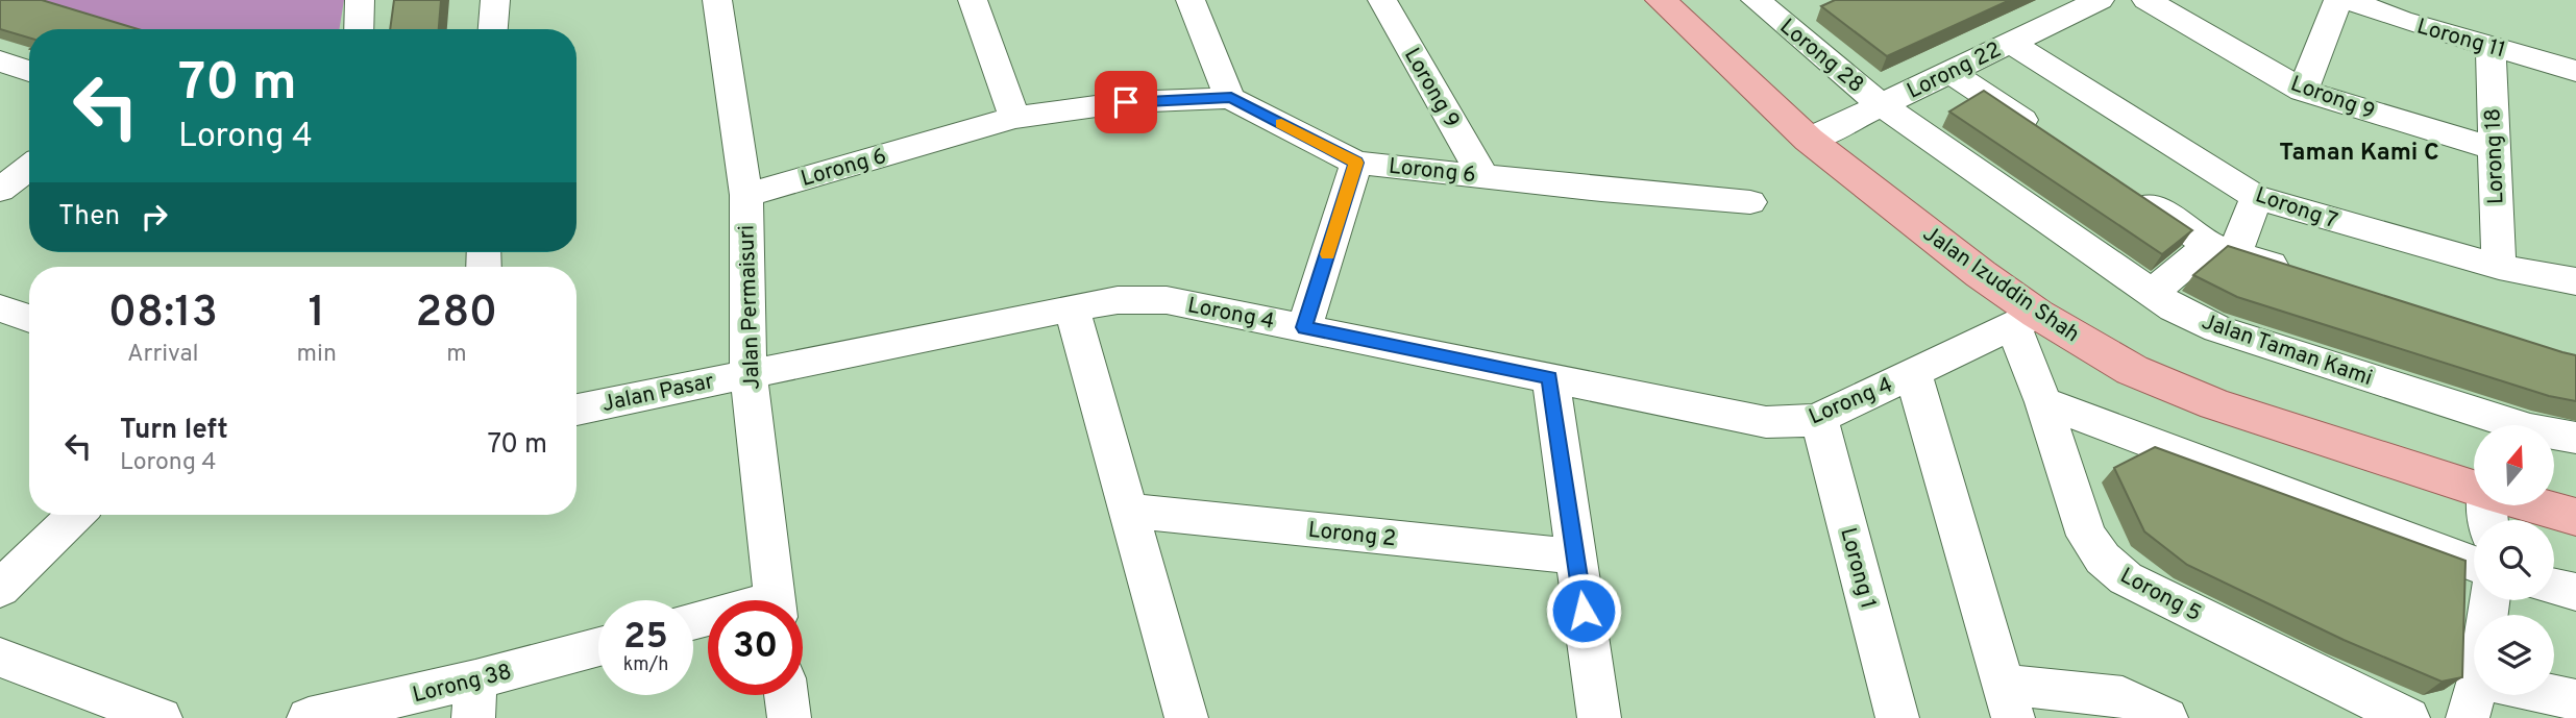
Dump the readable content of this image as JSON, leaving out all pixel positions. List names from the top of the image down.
{
  "streets": {
    "main road": ["Jalan Izuddin Shah"],
    "street": [
      "Lorong 11",
      "Lorong 28",
      "Lorong 22",
      "Lorong 9",
      "Lorong 18",
      "Lorong 6",
      "Lorong 7",
      "Jalan Permaisuri",
      "Lorong 4",
      "Jalan Taman Kami",
      "Jalan Pasar",
      "Lorong 2",
      "Lorong 1",
      "Lorong 5",
      "Lorong 38"
    ]
  },
  "crossings": [
    ["Lorong 11", "Lorong 18"],
    ["Lorong 28", "Lorong 22"],
    ["Lorong 28", "Jalan Izuddin Shah"],
    ["Lorong 28", "Jalan Taman Kami"],
    ["Lorong 22", "Lorong 7"],
    ["Lorong 22", "Jalan Izuddin Shah"],
    ["Lorong 22", "Jalan Taman Kami"],
    ["Lorong 9", "Lorong 18"],
    ["Lorong 9", "Lorong 6"],
    ["Lorong 18", "Lorong 7"],
    ["Lorong 6", "Jalan Permaisuri"],
    ["Jalan Izuddin Shah", "Lorong 4"],
    ["Jalan Izuddin Shah", "Jalan Taman Kami"],
    ["Jalan Izuddin Shah", "Lorong 5"],
    ["Jalan Permaisuri", "Lorong 4"],
    ["Jalan Permaisuri", "Jalan Pasar"],
    ["Lorong 4", "Jalan Pasar"],
    ["Lorong 4", "Lorong 1"],
    ["Lorong 4", "Lorong 5"]
  ],
  "districts": ["Taman Kami C"],
  "north": "top",
  "page": {
    "turn": ["70 m", "Lorong 4"],
    "then": "Then",
    "eta": [
      "08:13",
      "Arrival",
      "1",
      "min",
      "280",
      "m"
    ],
    "list": [
      {
        "name": "Turn left",
        "note": "Lorong 4",
        "value": "70 m"
      }
    ],
    "speed": "25 km/h",
    "limit": "30"
  }
}
